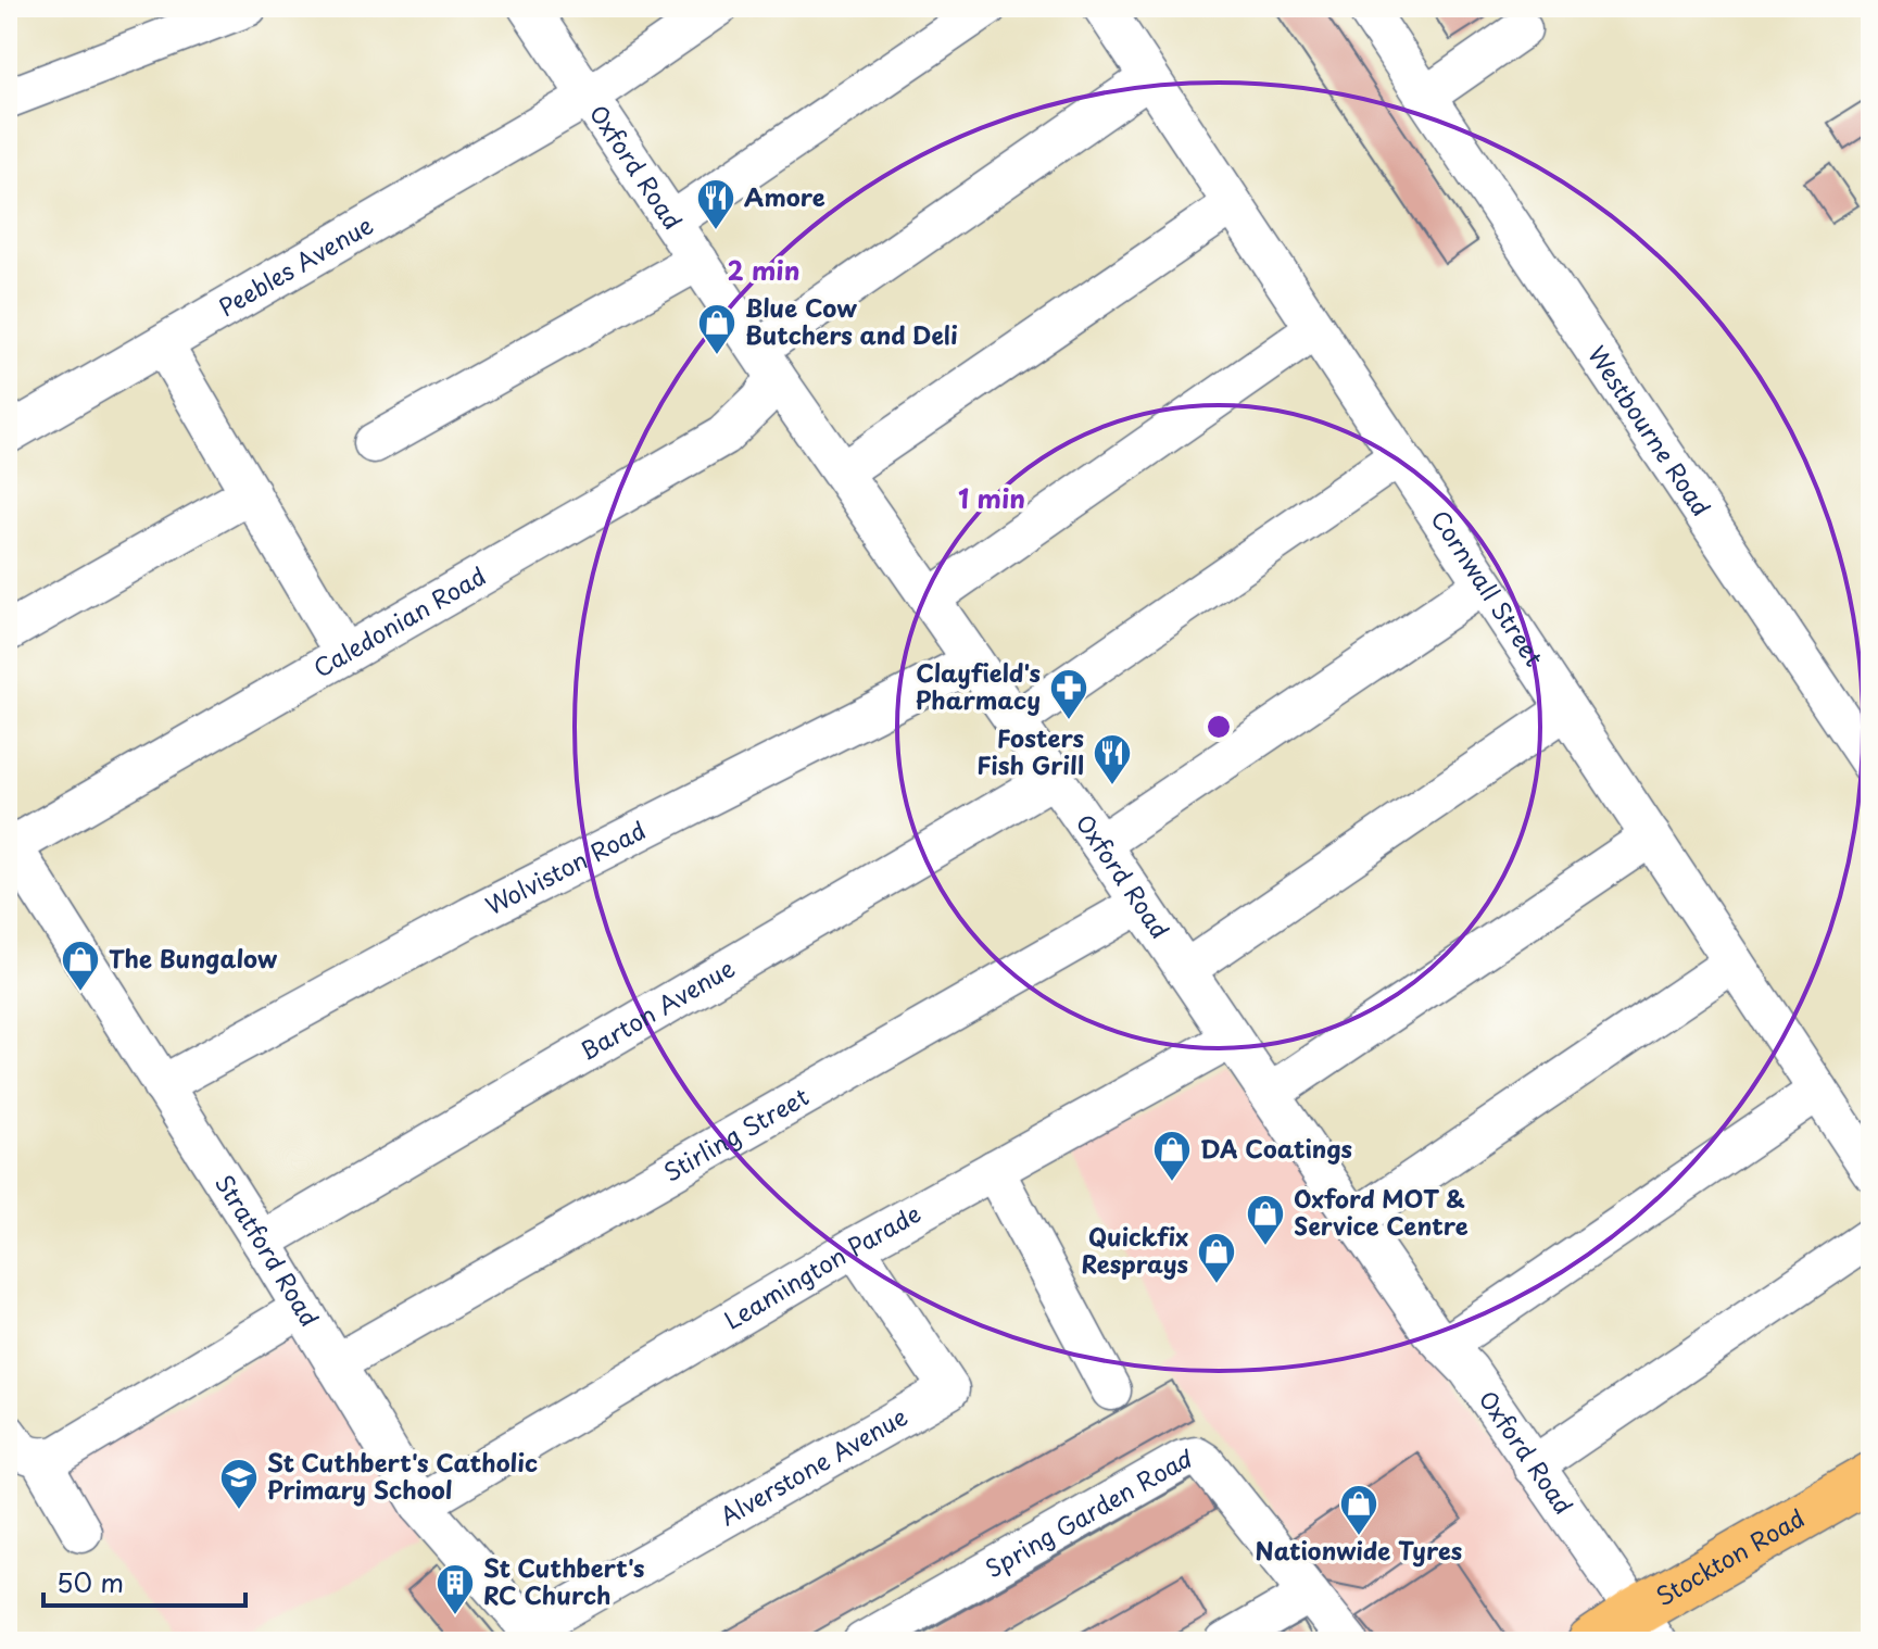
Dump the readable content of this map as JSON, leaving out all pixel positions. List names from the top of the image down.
{
  "streets": {
    "main road": ["Stockton Road"],
    "street": [
      "Oxford Road",
      "Peebles Avenue",
      "Westbourne Road",
      "Cornwall Street",
      "Caledonian Road",
      "Wolviston Road",
      "Barton Avenue",
      "Stirling Street",
      "Stratford Road",
      "Leamington Parade",
      "Alverstone Avenue",
      "Spring Garden Road"
    ]
  },
  "crossings": [
    ["Oxford Road", "Peebles Avenue"],
    ["Oxford Road", "Caledonian Road"],
    ["Oxford Road", "Wolviston Road"],
    ["Oxford Road", "Barton Avenue"],
    ["Oxford Road", "Stirling Street"],
    ["Oxford Road", "Leamington Parade"],
    ["Oxford Road", "Stockton Road"],
    ["Cornwall Street", "Caledonian Road"],
    ["Caledonian Road", "Stratford Road"],
    ["Wolviston Road", "Stratford Road"],
    ["Barton Avenue", "Stratford Road"],
    ["Stirling Street", "Stratford Road"],
    ["Stratford Road", "Leamington Parade"],
    ["Stratford Road", "Alverstone Avenue"],
    ["Leamington Parade", "Alverstone Avenue"]
  ],
  "places": {
    "restaurant": ["Amore", "Fosters Fish Grill"],
    "shop": [
      "Blue Cow Butchers and Deli",
      "The Bungalow",
      "DA Coatings",
      "Oxford MOT & Service Centre",
      "Quickfix Resprays",
      "Nationwide Tyres"
    ],
    "pharmacy": ["Clayfield's Pharmacy"],
    "school or university": ["St Cuthbert's Catholic Primary School"],
    "building": ["St Cuthbert's RC Church"]
  },
  "scale_bar": "50 m",
  "rings": ["2 min", "1 min"]
}
